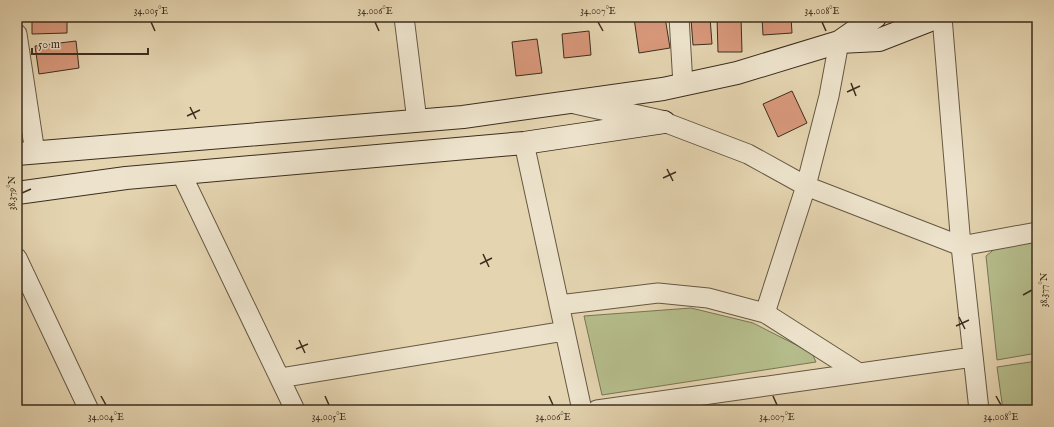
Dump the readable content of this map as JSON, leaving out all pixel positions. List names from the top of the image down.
{
  "scale_bar": "50 m",
  "coordinates": [
    "34.005°E",
    "34.006°E",
    "34.007°E",
    "34.008°E",
    "38.379°N",
    "38.377°N",
    "34.004°E"
  ]
}
